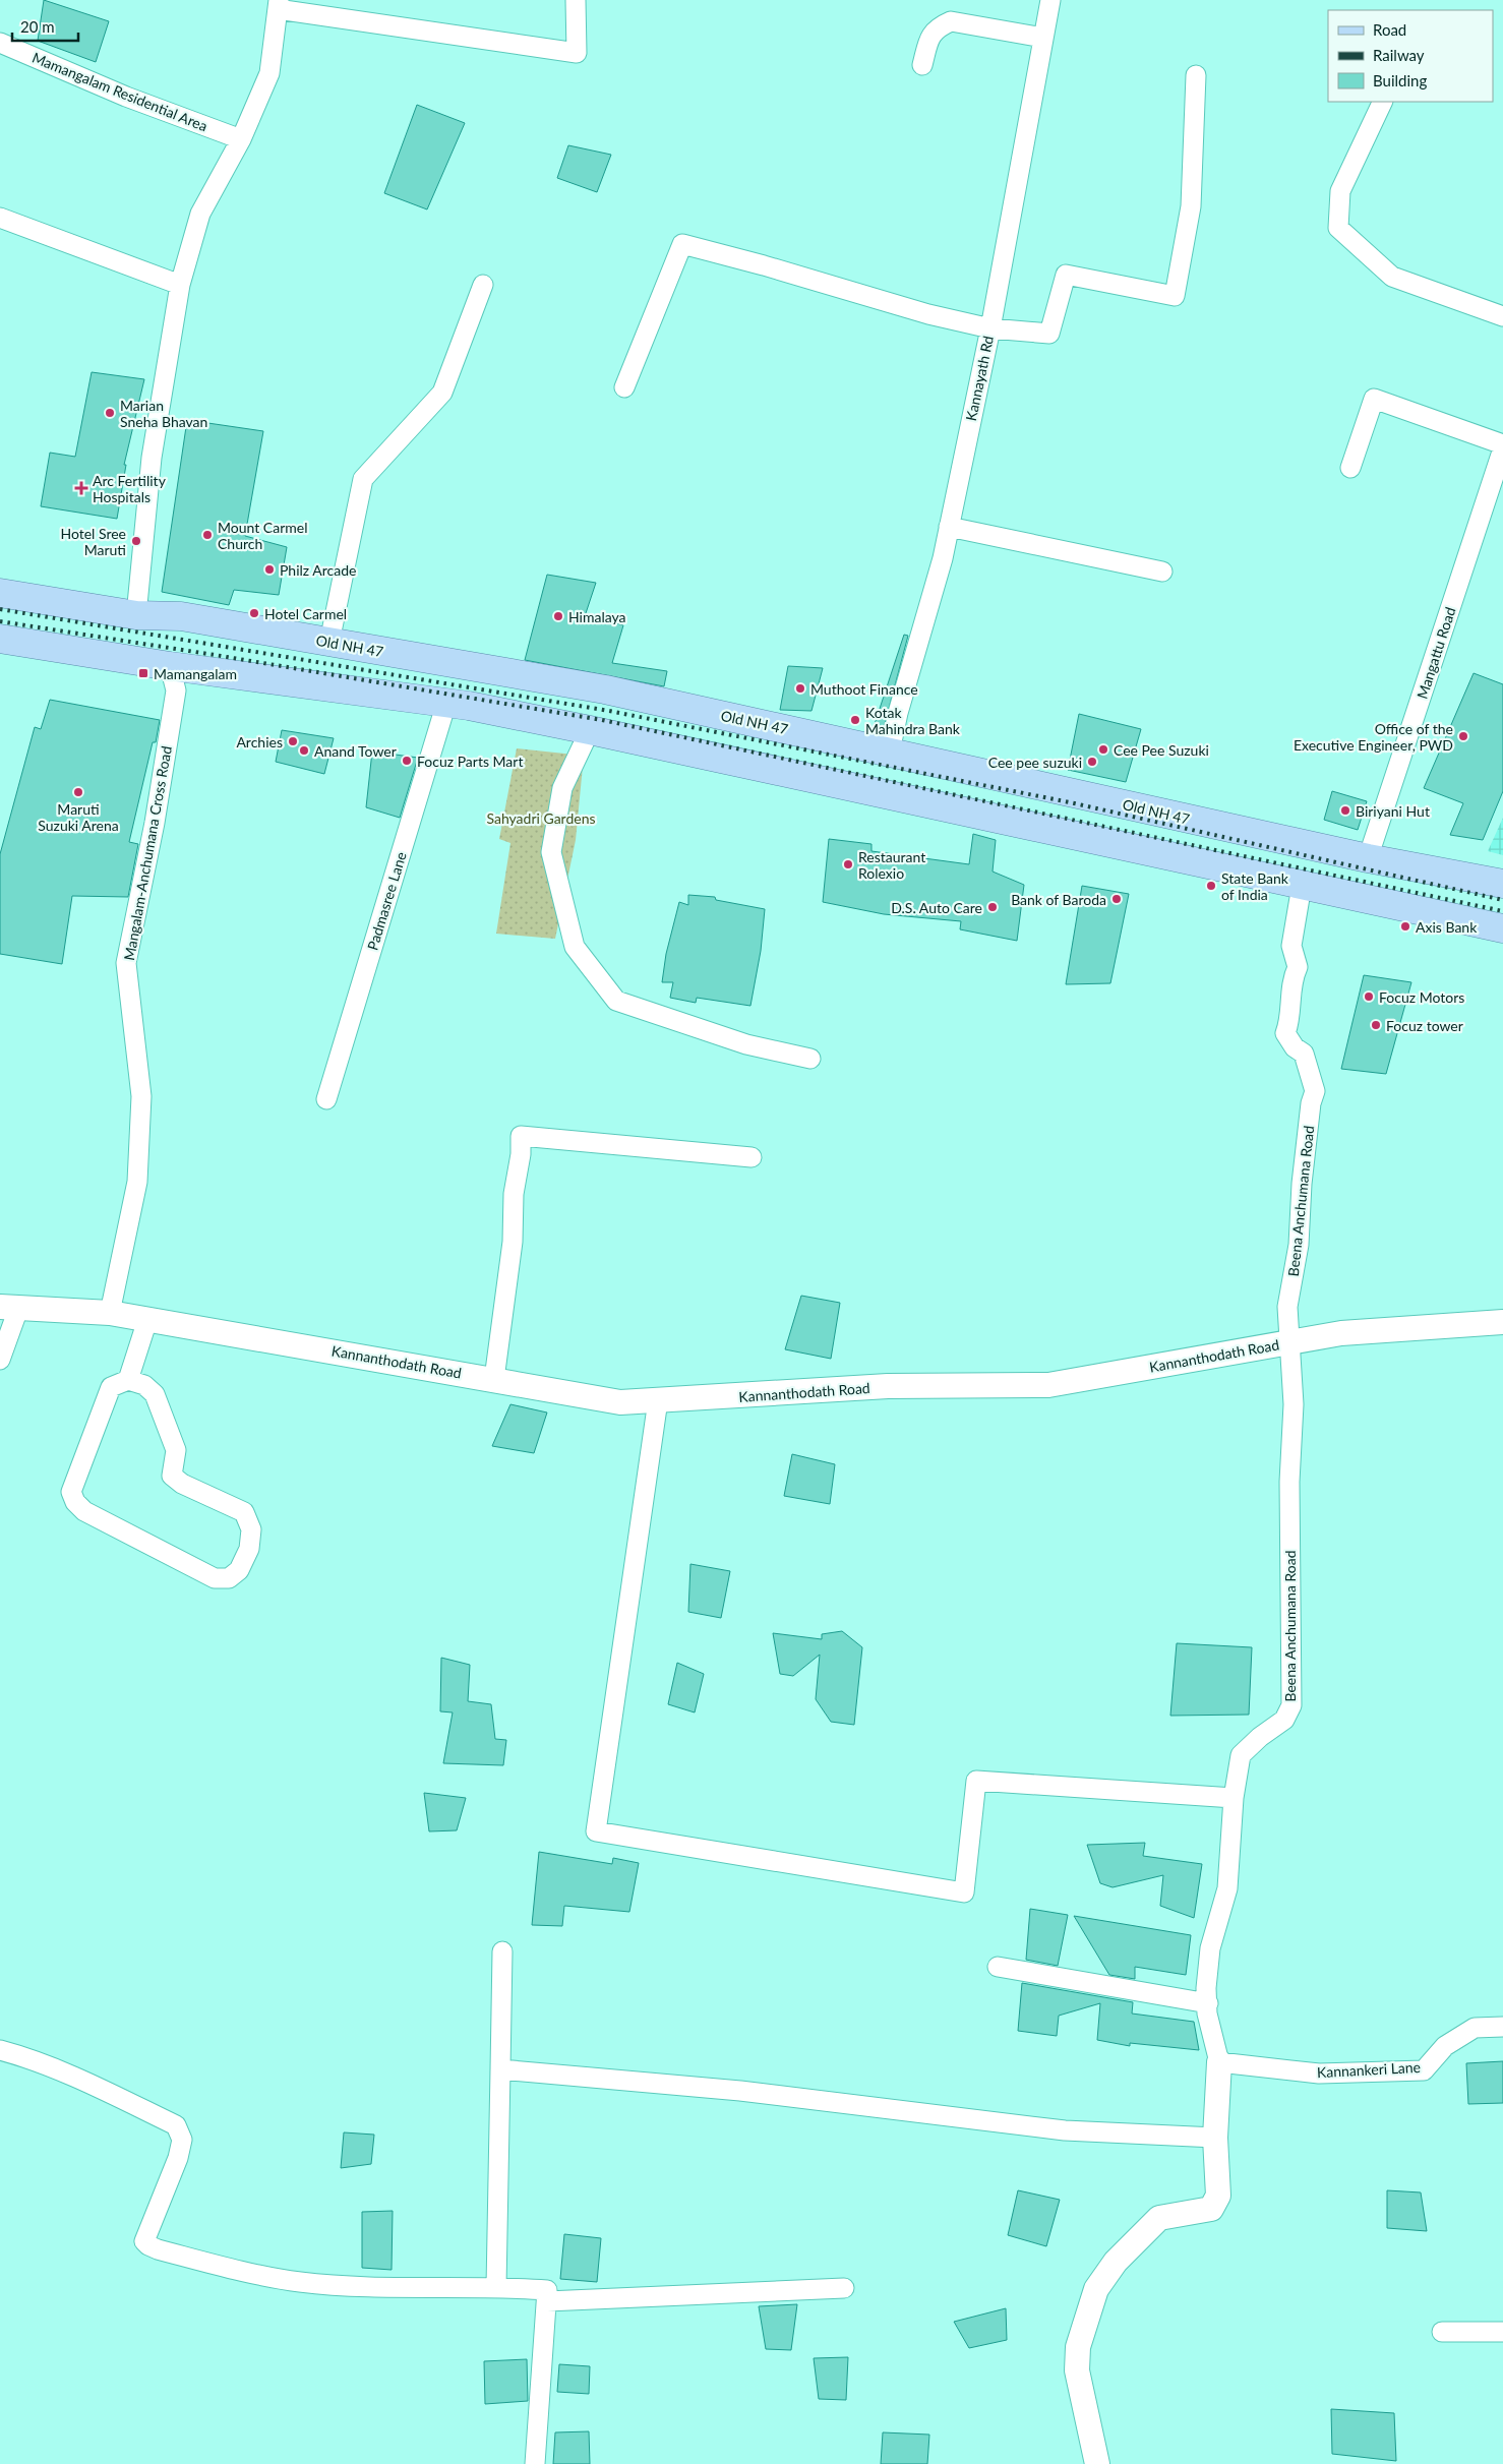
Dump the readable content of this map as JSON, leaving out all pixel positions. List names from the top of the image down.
{
  "streets": {
    "main road": ["Old NH 47"],
    "street": [
      "Mamangalam Residential Area",
      "Kannayath Rd",
      "Mangattu Road",
      "Mangalam-Anchumana Cross Road",
      "Padmasree Lane",
      "Beena Anchumana Road",
      "Kannanthodath Road",
      "Kannankeri Lane"
    ]
  },
  "crossings": [
    ["Kannayath Rd", "Old NH 47"],
    ["Old NH 47", "Mangattu Road"],
    ["Mangalam-Anchumana Cross Road", "Kannanthodath Road"],
    ["Beena Anchumana Road", "Kannanthodath Road"],
    ["Beena Anchumana Road", "Kannankeri Lane"]
  ],
  "parks": ["Sahyadri Gardens"],
  "places": {
    "other": [
      "Marian Sneha Bhavan",
      "Mount Carmel Church",
      "Hotel Sree Maruti",
      "Philz Arcade",
      "Hotel Carmel",
      "Himalaya",
      "Muthoot Finance",
      "Kotak Mahindra Bank",
      "Office of the Executive Engineer, PWD",
      "Archies",
      "Cee Pee Suzuki",
      "Anand Tower",
      "Focuz Parts Mart",
      "Cee pee suzuki",
      "Maruti Suzuki Arena",
      "Biriyani Hut",
      "Restaurant Rolexio",
      "State Bank of India",
      "Bank of Baroda",
      "D.S. Auto Care",
      "Axis Bank",
      "Focuz Motors",
      "Focuz tower"
    ],
    "health": ["Arc Fertility Hospitals"],
    "transit": ["Mamangalam"]
  },
  "legend": ["Road", "Railway", "Building"],
  "scale_bar": "20 m"
}
